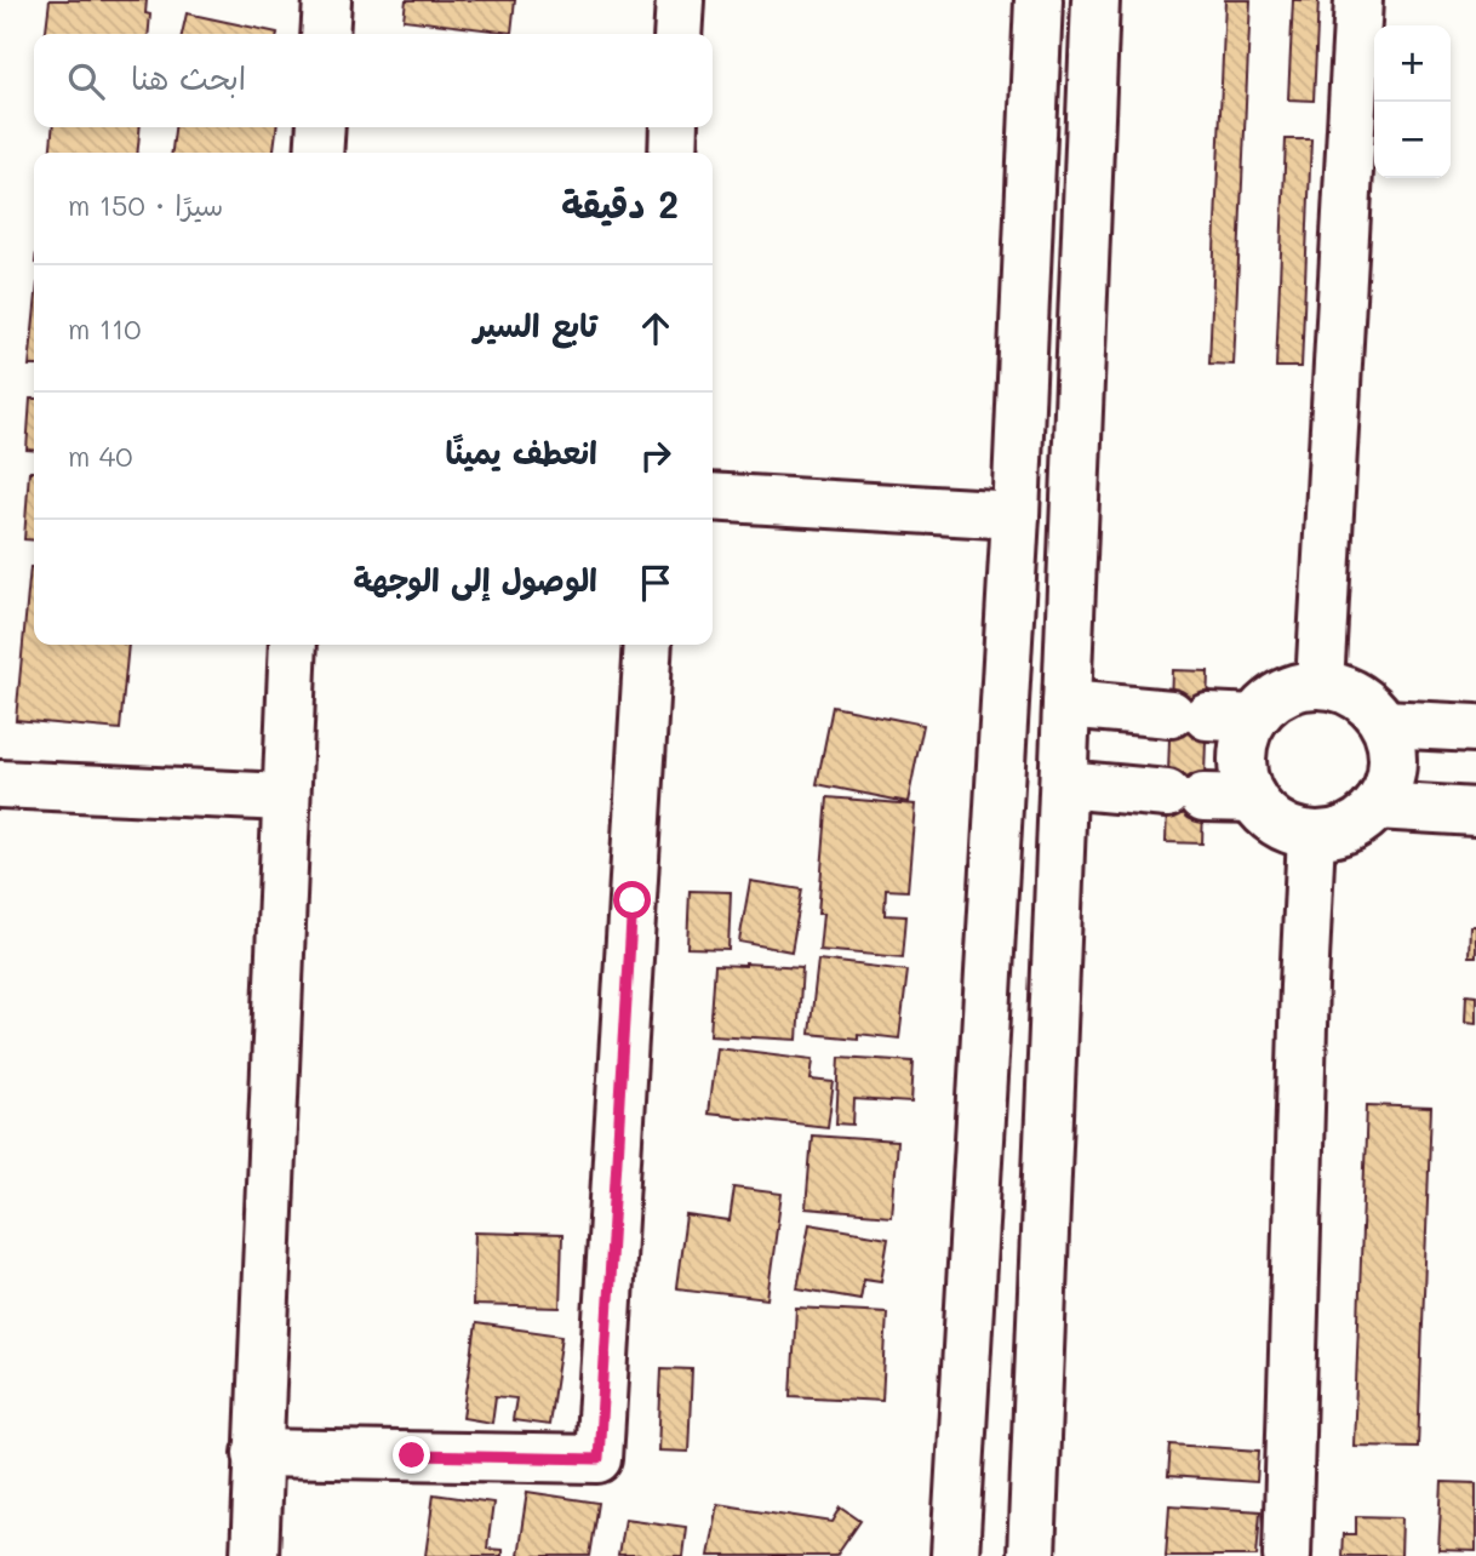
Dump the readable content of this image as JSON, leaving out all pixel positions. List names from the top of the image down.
{
  "page": {
    "map_buttons": ["+", "−"],
    "search": "ابحث هنا",
    "heading": ["2 دقيقة", "سيرًا · 150 m"],
    "list": [
      ["تابع السير", "110 m"],
      ["انعطف يمينًا", "40 m"],
      "الوصول إلى الوجهة"
    ]
  }
}
